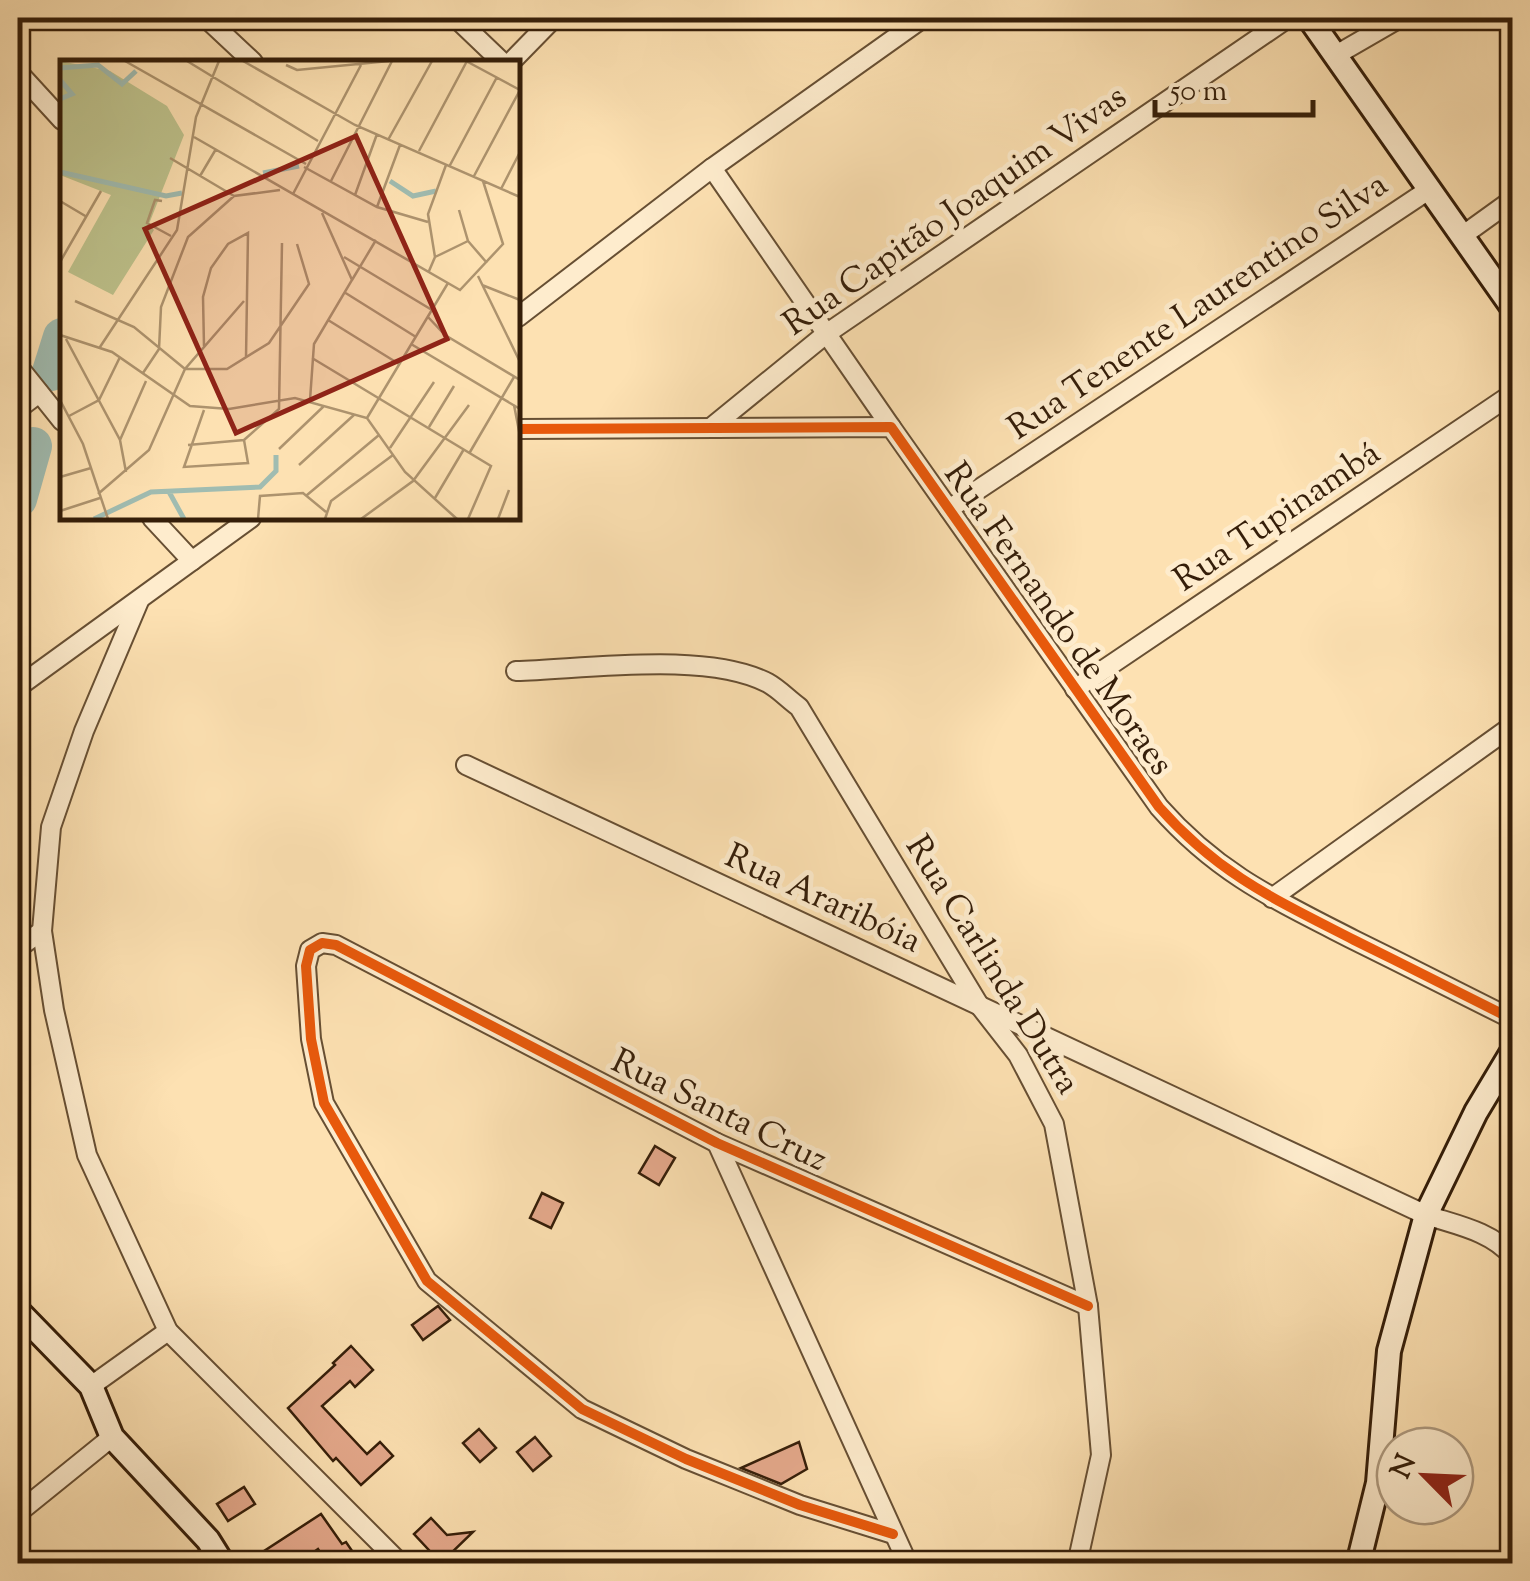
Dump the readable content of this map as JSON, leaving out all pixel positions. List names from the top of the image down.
{
  "streets": {
    "street": [
      "Rua Capitão Joaquim Vivas",
      "Rua Tenente Laurentino Silva",
      "Rua Tupinambá",
      "Rua Fernando de Moraes",
      "Rua Araribóia",
      "Rua Carlinda Dutra",
      "Rua Santa Cruz"
    ]
  },
  "crossings": [
    ["Rua Capitão Joaquim Vivas", "Rua Fernando de Moraes"],
    ["Rua Tenente Laurentino Silva", "Rua Fernando de Moraes"],
    ["Rua Tupinambá", "Rua Fernando de Moraes"],
    ["Rua Araribóia", "Rua Carlinda Dutra"],
    ["Rua Carlinda Dutra", "Rua Santa Cruz"]
  ],
  "scale_bar": "50 m",
  "north": "top left"
}
